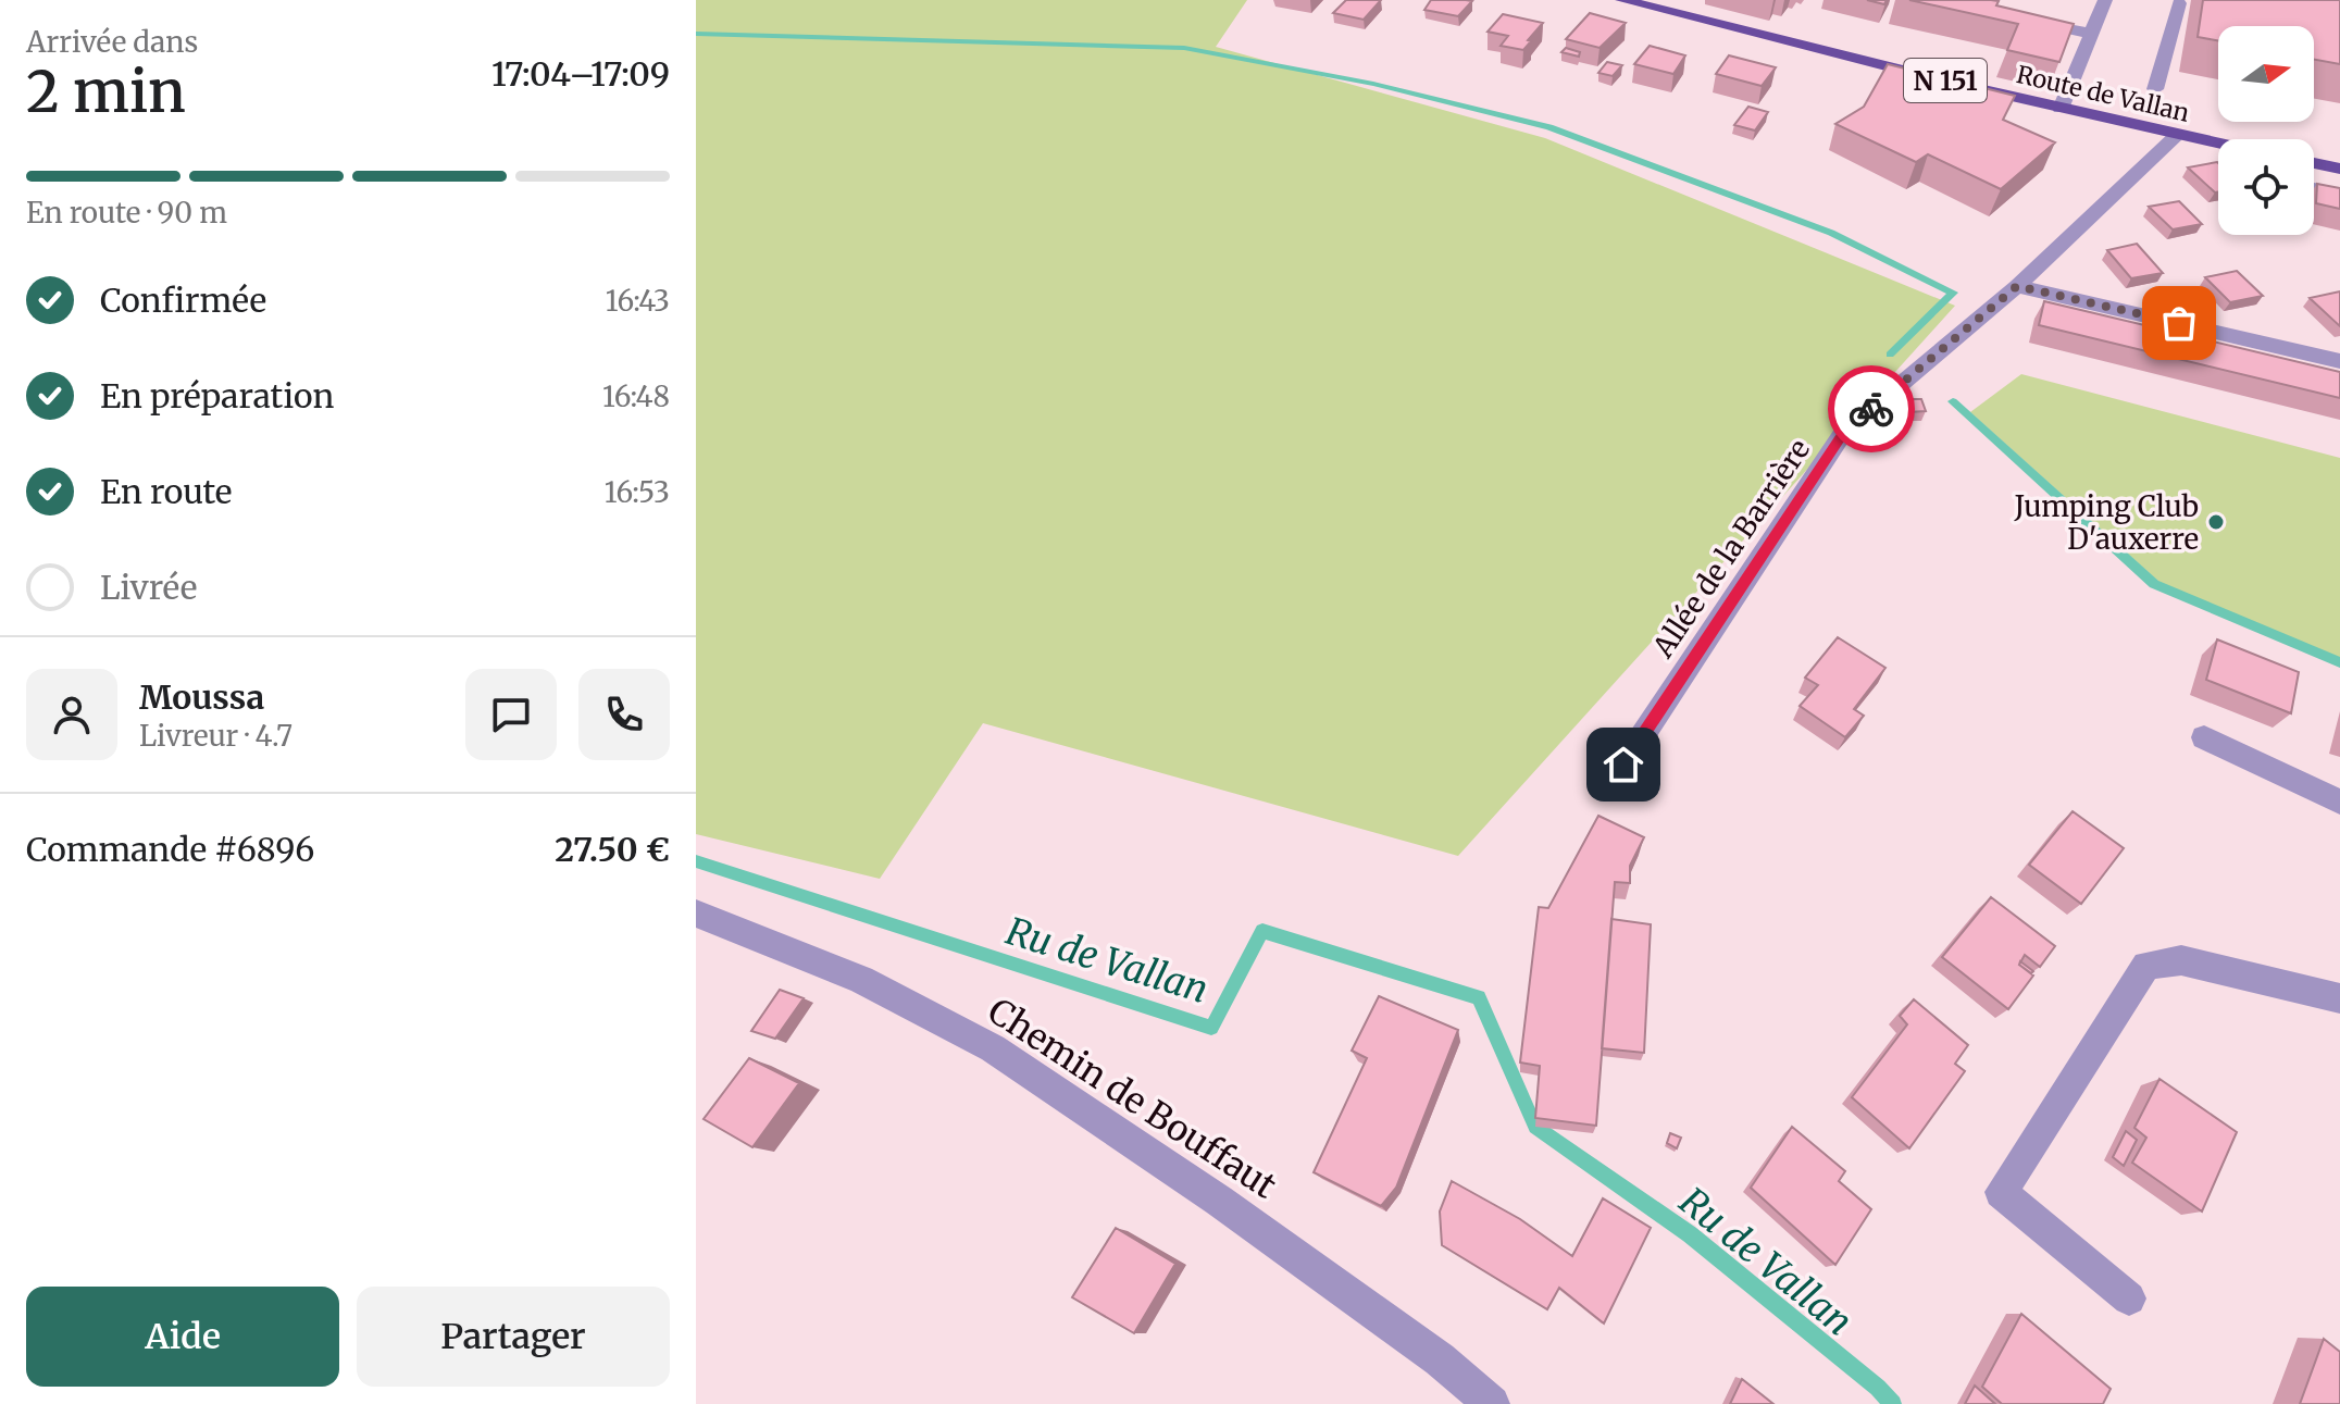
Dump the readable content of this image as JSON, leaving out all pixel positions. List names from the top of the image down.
{
  "streets": {
    "main road": ["N 151", "Route de Vallan"],
    "street": ["Allée de la Barrière", "Chemin de Bouffaut"]
  },
  "crossings": [
    ["Route de Vallan", "Allée de la Barrière"]
  ],
  "water": ["Ru de Vallan"],
  "places": ["Jumping Club D'auxerre"],
  "north": "right",
  "page": {
    "heading": ["2 min", "Arrivée dans", "17:04–17:09"],
    "panel": [
      "Moussa",
      "Livreur · 4.7",
      "Commande #6896",
      "27.50 €"
    ],
    "bar": "En route · 90 m",
    "list": [
      ["Confirmée", "16:43"],
      ["En préparation", "16:48"],
      ["En route", "16:53"],
      "Livrée"
    ],
    "buttons": ["Aide", "Partager"]
  }
}
